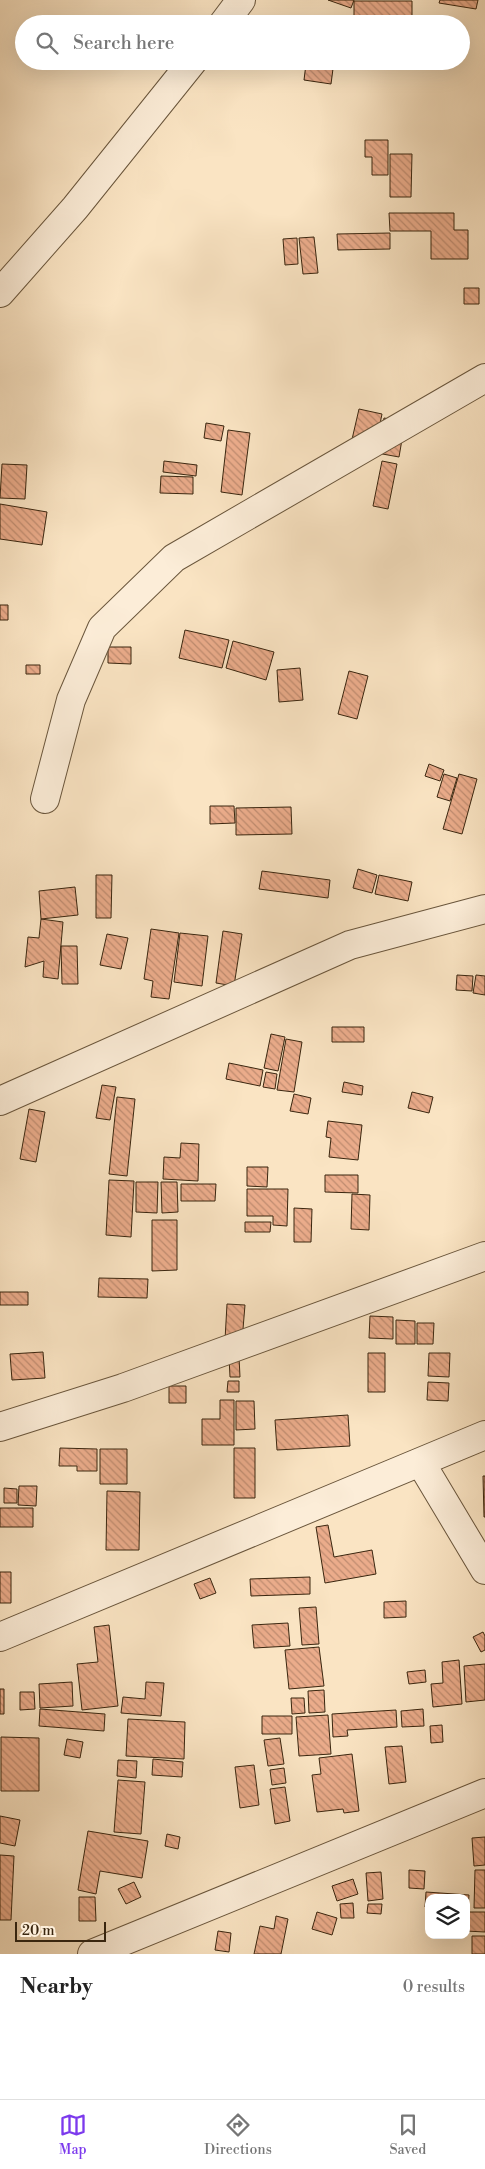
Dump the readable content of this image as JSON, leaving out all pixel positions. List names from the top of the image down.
{
  "scale_bar": "20 m",
  "page": {
    "search": "Search here",
    "scale": "20 m",
    "heading": ["Nearby", "0 results"],
    "nav": ["Map", "Directions", "Saved"]
  }
}
